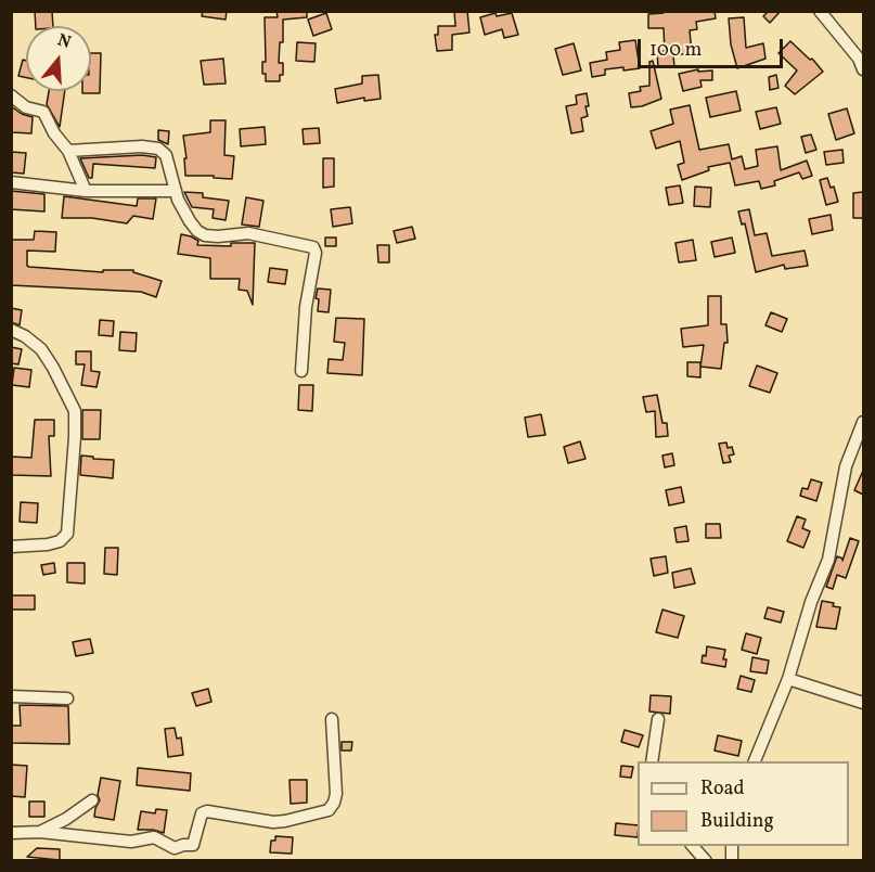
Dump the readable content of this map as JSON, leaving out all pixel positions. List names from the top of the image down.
{
  "legend": ["Road", "Building"],
  "scale_bar": "100 m",
  "north": "top"
}
